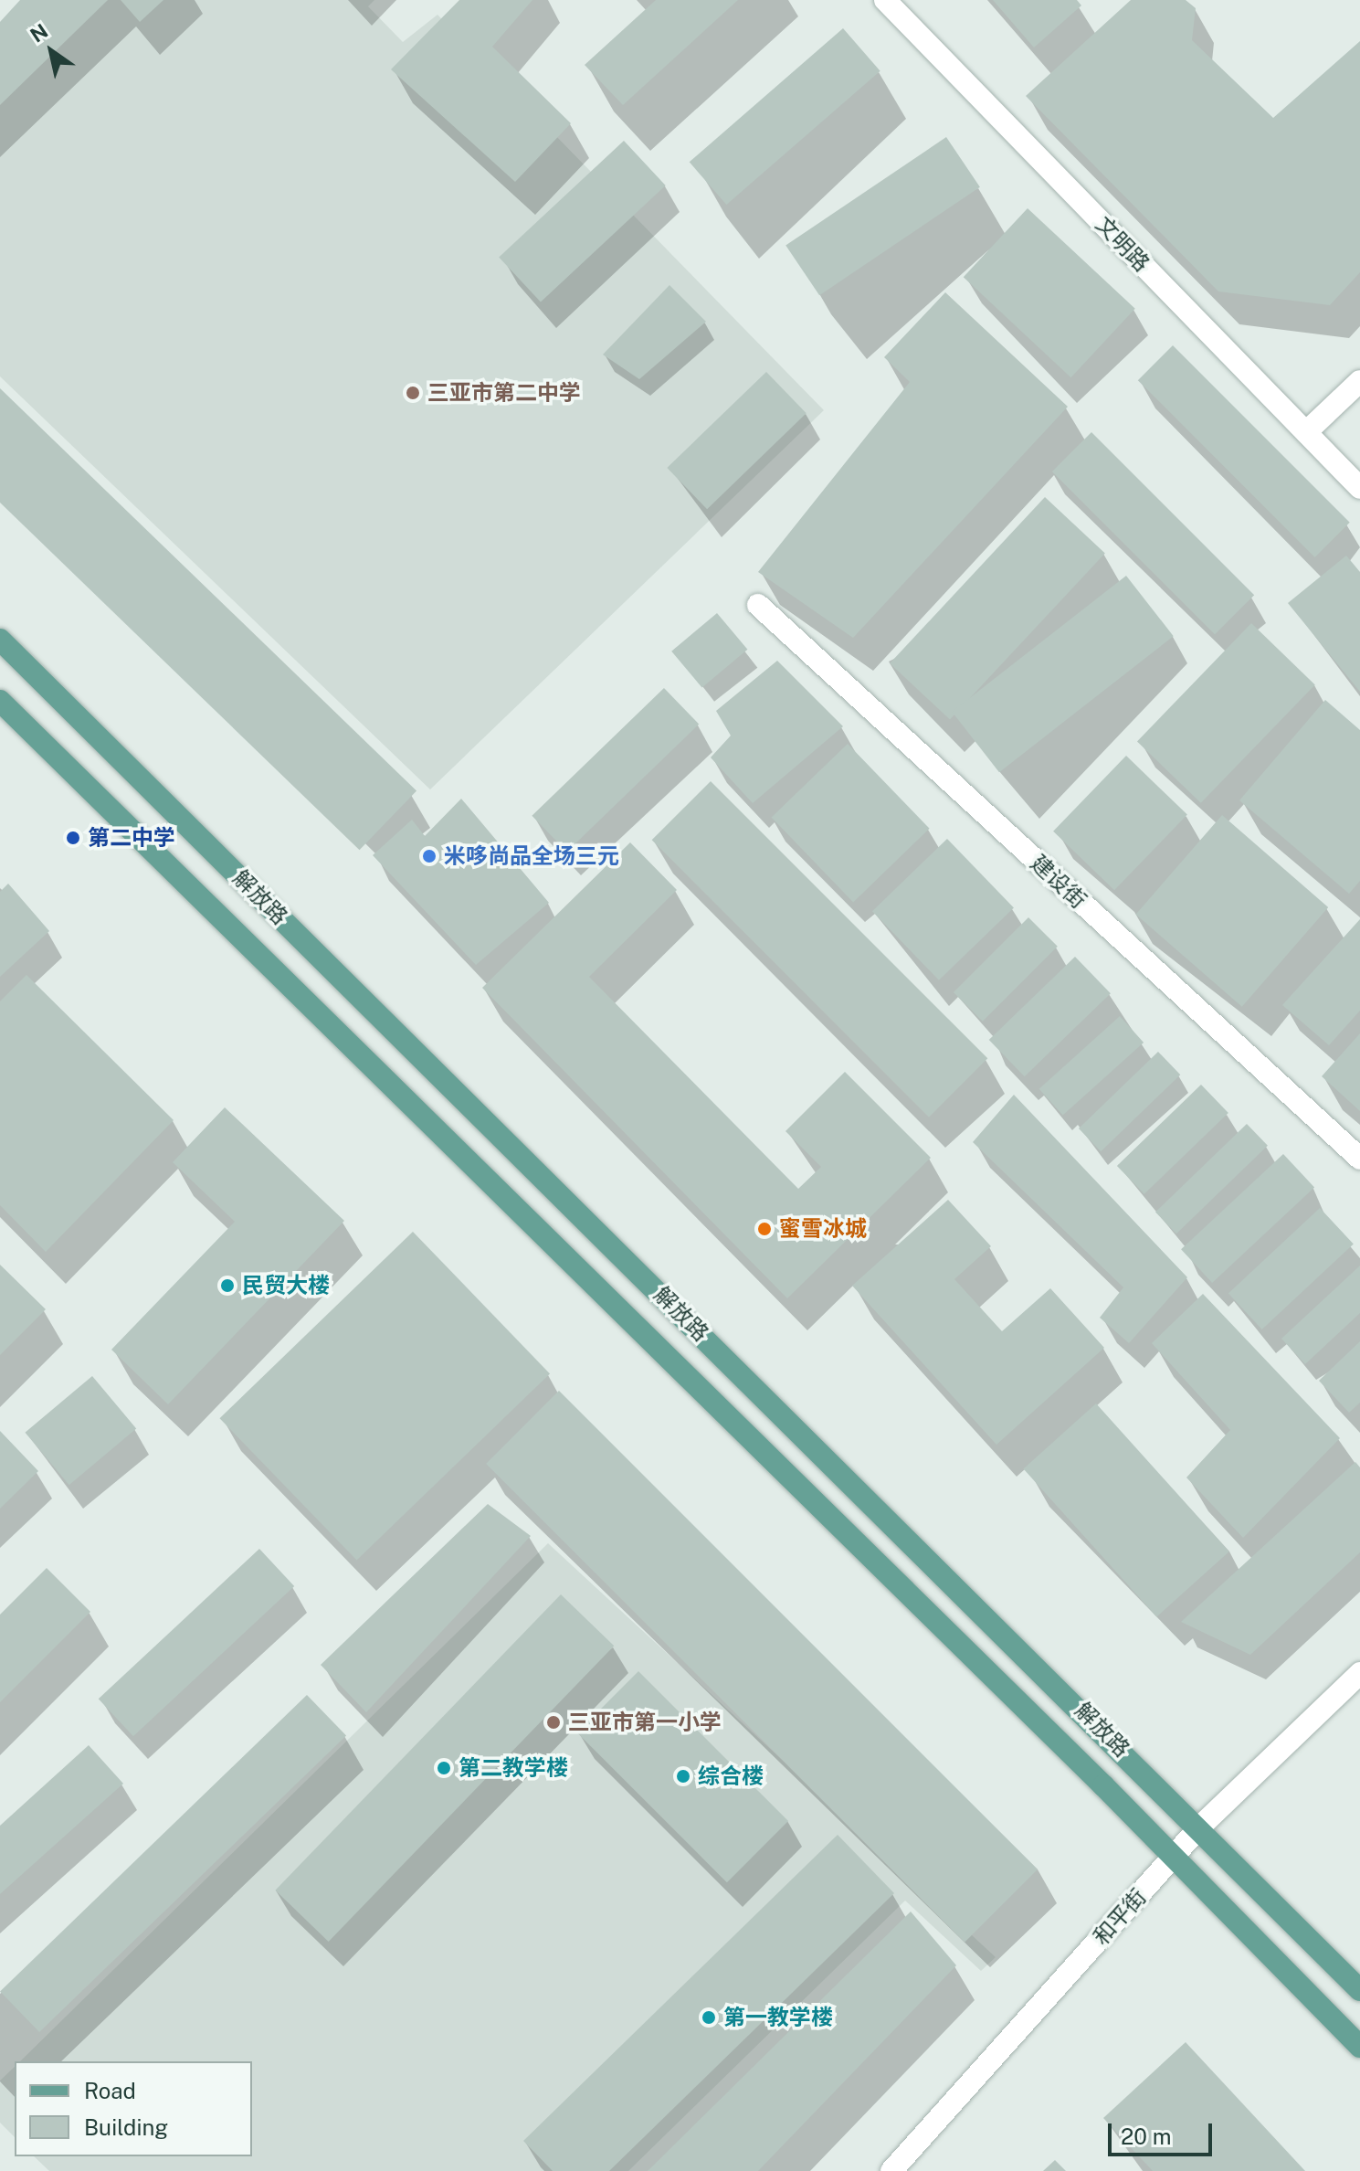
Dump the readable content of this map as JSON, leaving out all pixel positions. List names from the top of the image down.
{
  "streets": {
    "main road": ["解放路"],
    "street": ["文明路", "建设街", "和平街"]
  },
  "crossings": [
    ["解放路", "和平街"]
  ],
  "places": [
    "三亚市第二中学",
    "第二中学",
    "米哆尚品全场三元",
    "蜜雪冰城",
    "民贸大楼",
    "三亚市第一小学",
    "第二教学楼",
    "综合楼",
    "第一教学楼"
  ],
  "legend": ["Road", "Building"],
  "scale_bar": "20 m",
  "north": "top left"
}
